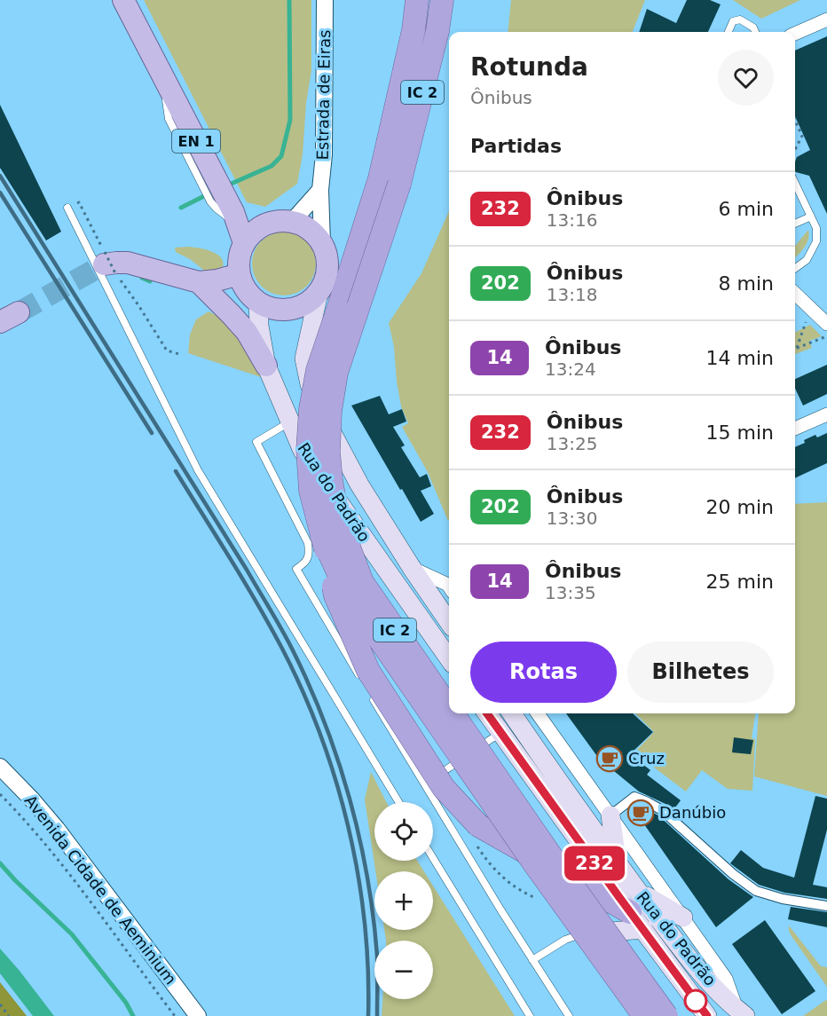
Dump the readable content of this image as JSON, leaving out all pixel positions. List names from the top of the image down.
{
  "streets": {
    "highway": ["IC 2"],
    "main road": ["EN 1", "Rua do Padrão"],
    "street": ["Estrada de Eiras", "Avenida Cidade de Aeminium"]
  },
  "places": {
    "cafe": ["Cruz", "Danúbio"]
  },
  "lines": ["bus line 232"],
  "page": {
    "on_map": "232",
    "heading": [
      ["Rotunda", "Ônibus"],
      "Partidas"
    ],
    "list": [
      {
        "mark": "232",
        "name": "Ônibus",
        "note": "13:16",
        "value": "6 min"
      },
      {
        "mark": "202",
        "name": "Ônibus",
        "note": "13:18",
        "value": "8 min"
      },
      {
        "mark": "14",
        "name": "Ônibus",
        "note": "13:24",
        "value": "14 min"
      },
      {
        "mark": "232",
        "name": "Ônibus",
        "note": "13:25",
        "value": "15 min"
      },
      {
        "mark": "202",
        "name": "Ônibus",
        "note": "13:30",
        "value": "20 min"
      },
      {
        "mark": "14",
        "name": "Ônibus",
        "note": "13:35",
        "value": "25 min"
      }
    ],
    "buttons": ["Rotas", "Bilhetes"],
    "map_buttons": ["+", "−"]
  }
}
